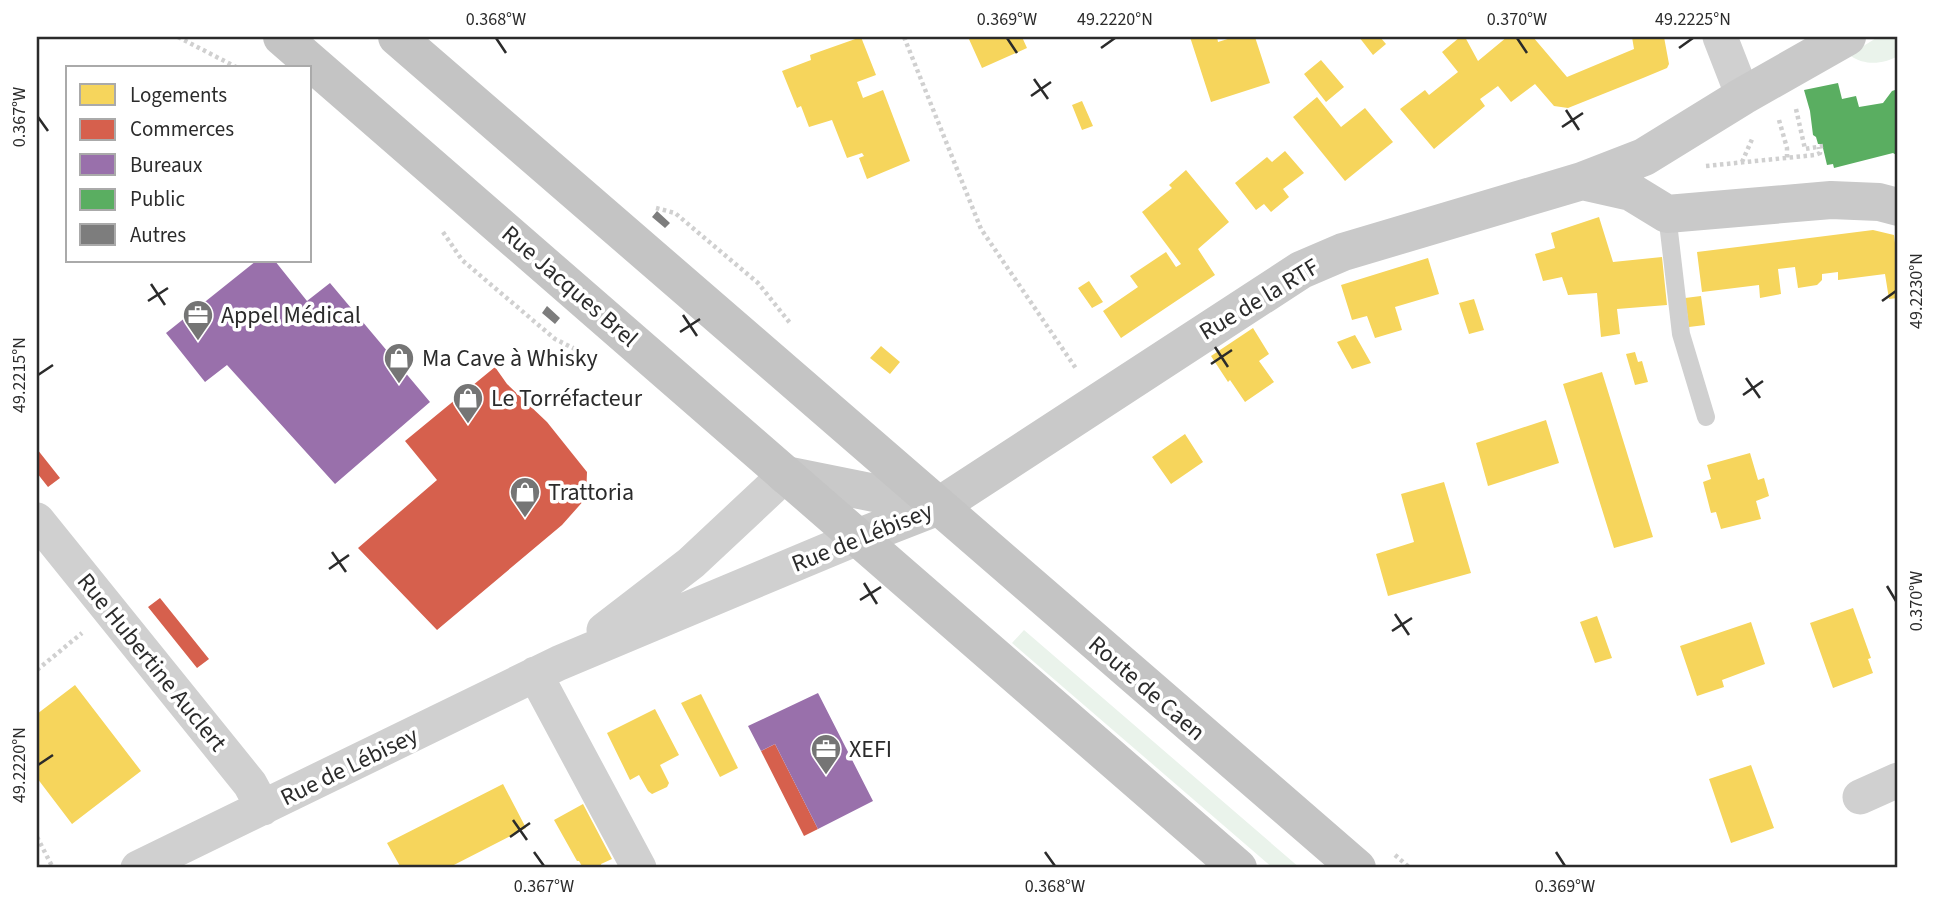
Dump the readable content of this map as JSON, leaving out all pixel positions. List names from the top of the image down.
{
  "streets": {
    "main road": ["Rue Jacques Brel", "Route de Caen"],
    "street": ["Rue de la RTF", "Rue de Lébisey", "Rue Hubertine Auclert"]
  },
  "crossings": [
    ["Rue Jacques Brel", "Rue de Lébisey"],
    ["Rue de la RTF", "Rue de Lébisey"],
    ["Rue de la RTF", "Route de Caen"],
    ["Rue de Lébisey", "Rue Hubertine Auclert"],
    ["Rue de Lébisey", "Route de Caen"]
  ],
  "places": {
    "office": ["Appel Médical", "XEFI"],
    "shop": ["Ma Cave à Whisky", "Le Torréfacteur", "Trattoria"]
  },
  "legend": [
    "Logements",
    "Commerces",
    "Bureaux",
    "Public",
    "Autres"
  ],
  "coordinates": [
    "0.368°W",
    "0.369°W",
    "49.2220°N",
    "0.370°W",
    "49.2225°N",
    "0.367°W",
    "49.2230°N",
    "49.2215°N"
  ]
}
